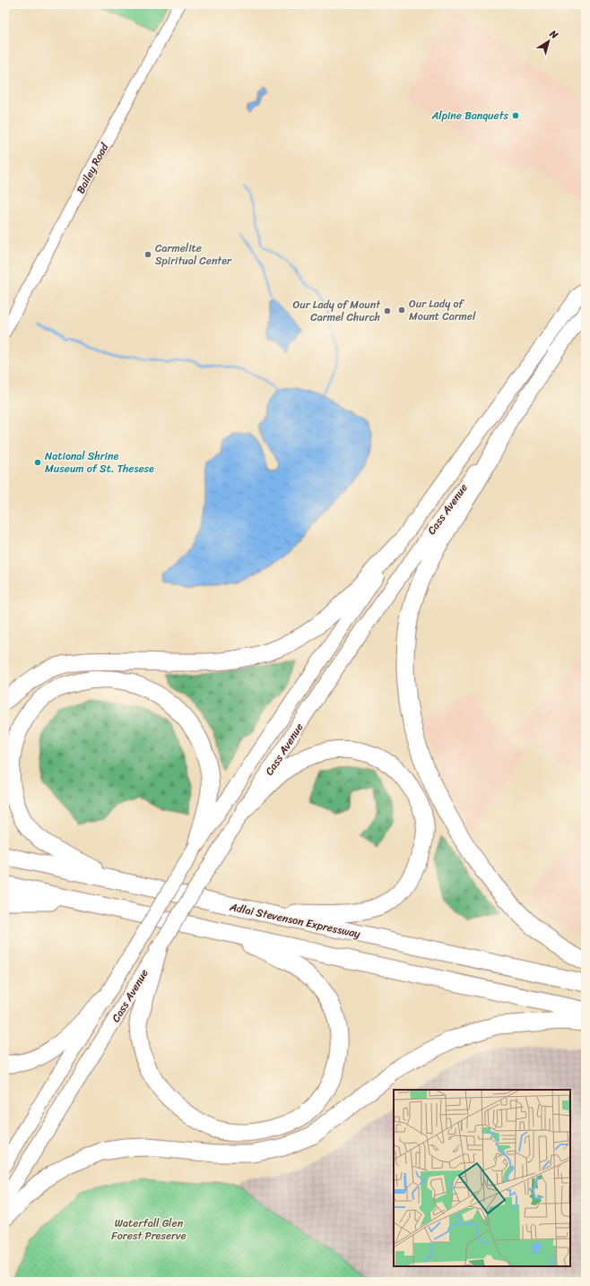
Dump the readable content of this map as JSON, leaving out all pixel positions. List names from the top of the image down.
{
  "streets": {
    "highway": ["Adlai Stevenson Expressway"],
    "main road": ["Cass Avenue"],
    "street": ["Bailey Road"]
  },
  "parks": ["Waterfall Glen Forest Preserve"],
  "places": [
    "Alpine Banquets",
    "Carmelite Spiritual Center",
    "Our Lady of Mount Carmel",
    "Our Lady of Mount Carmel Church",
    "National Shrine Museum of St. Thesese"
  ],
  "north": "top right"
}
